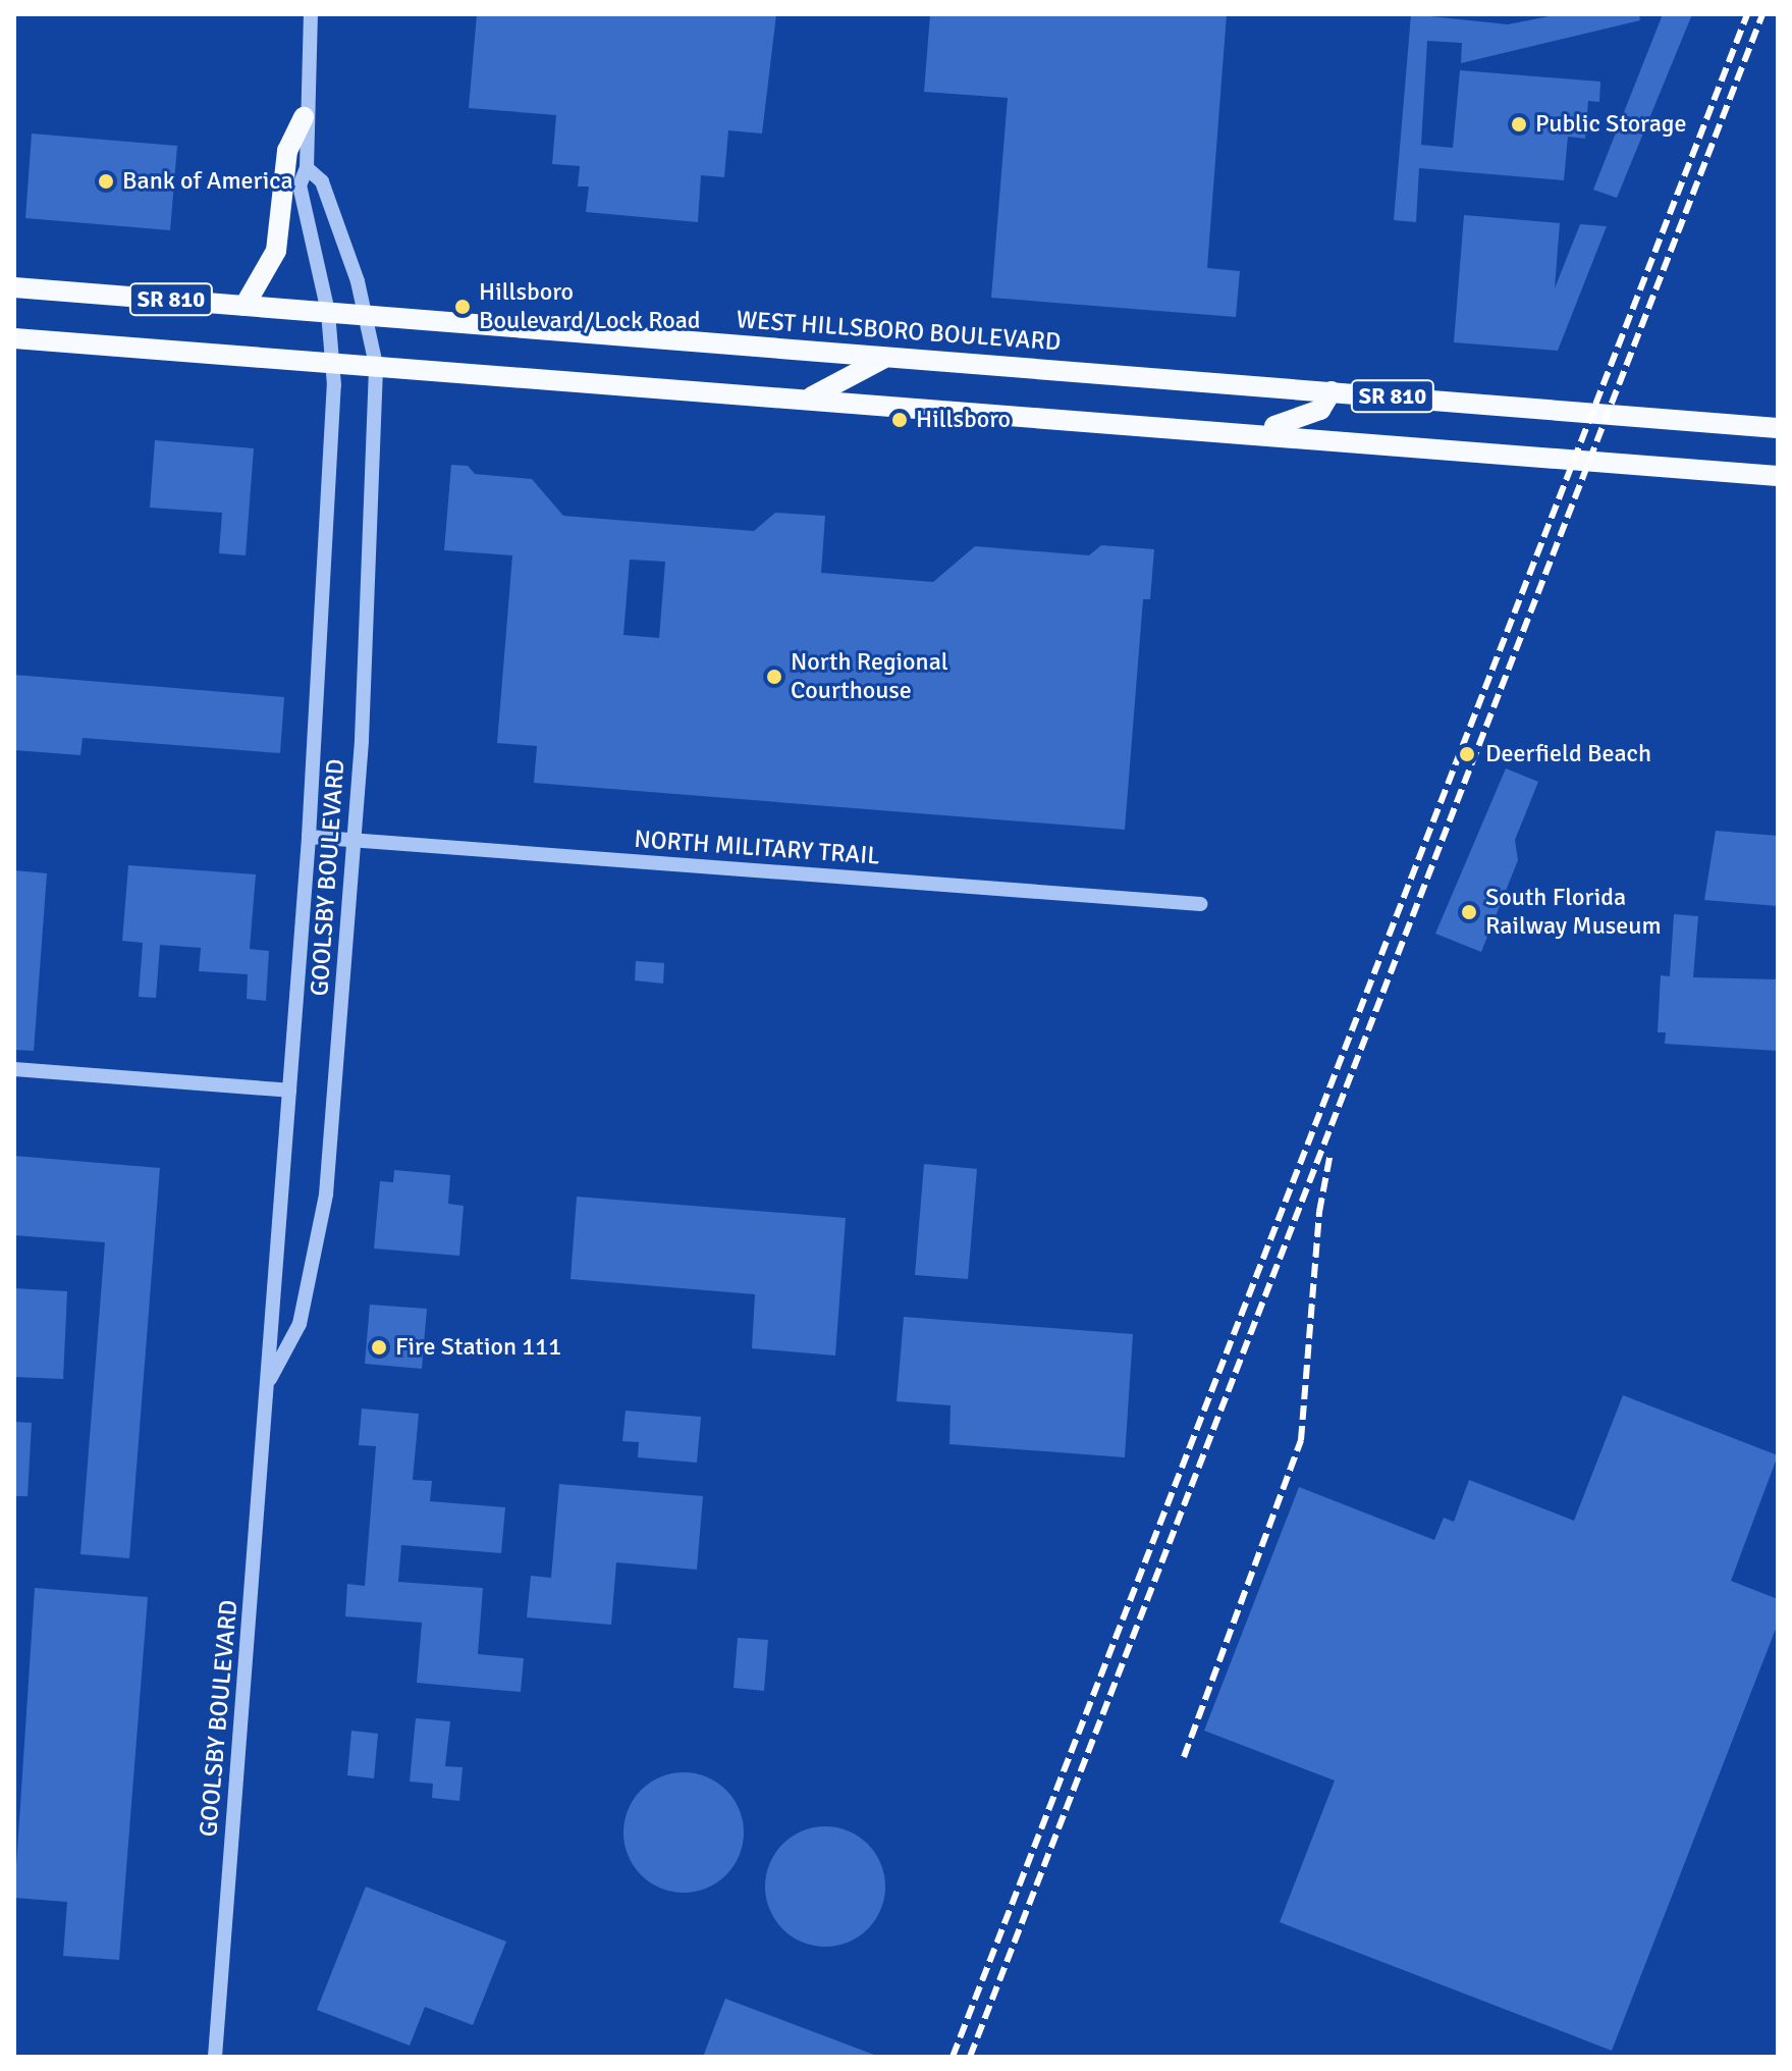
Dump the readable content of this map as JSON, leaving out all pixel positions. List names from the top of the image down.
{
  "streets": {
    "main road": ["SR 810", "WEST HILLSBORO BOULEVARD"],
    "street": ["NORTH MILITARY TRAIL", "GOOLSBY BOULEVARD"]
  },
  "crossings": [
    ["SR 810", "GOOLSBY BOULEVARD"],
    ["WEST HILLSBORO BOULEVARD", "GOOLSBY BOULEVARD"],
    ["NORTH MILITARY TRAIL", "GOOLSBY BOULEVARD"]
  ],
  "places": [
    "Public Storage",
    "Bank of America",
    "Hillsboro Boulevard/Lock Road",
    "Hillsboro",
    "North Regional Courthouse",
    "Deerfield Beach",
    "South Florida Railway Museum",
    "Fire Station 111"
  ]
}
